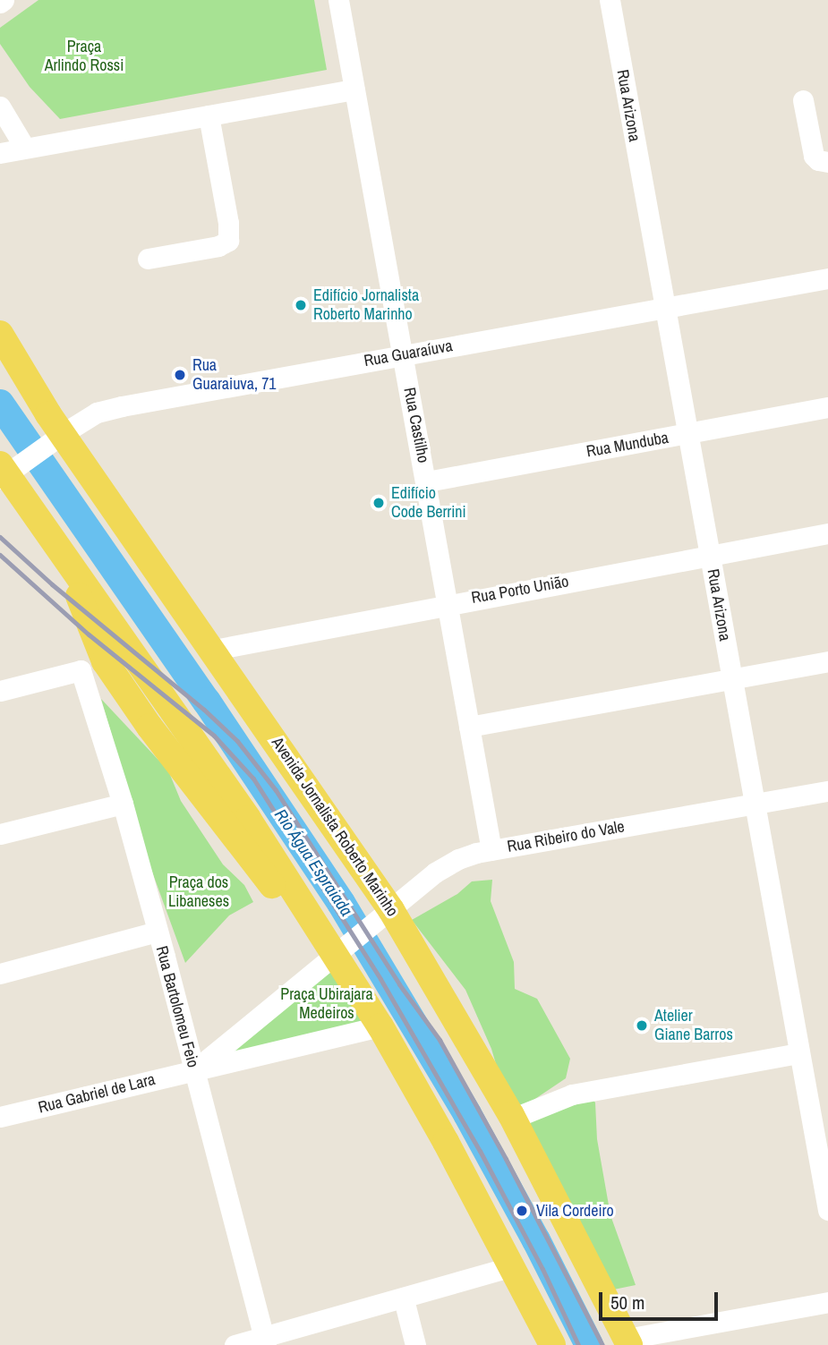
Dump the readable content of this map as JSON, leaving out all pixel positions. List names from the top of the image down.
{
  "streets": {
    "main road": ["Avenida Jornalista Roberto Marinho"],
    "street": [
      "Rua Arizona",
      "Rua Guaraíuva",
      "Rua Castilho",
      "Rua Munduba",
      "Rua Porto União",
      "Rua Ribeiro do Vale",
      "Rua Bartolomeu Feio",
      "Rua Gabriel de Lara"
    ]
  },
  "crossings": [
    ["Rua Arizona", "Rua Guaraíuva"],
    ["Rua Arizona", "Rua Munduba"],
    ["Rua Arizona", "Rua Porto União"],
    ["Rua Arizona", "Rua Ribeiro do Vale"],
    ["Rua Guaraíuva", "Rua Castilho"],
    ["Rua Guaraíuva", "Avenida Jornalista Roberto Marinho"],
    ["Rua Castilho", "Rua Munduba"],
    ["Rua Castilho", "Rua Porto União"],
    ["Rua Castilho", "Rua Ribeiro do Vale"],
    ["Rua Porto União", "Avenida Jornalista Roberto Marinho"],
    ["Avenida Jornalista Roberto Marinho", "Rua Ribeiro do Vale"],
    ["Rua Ribeiro do Vale", "Rua Gabriel de Lara"],
    ["Rua Bartolomeu Feio", "Rua Gabriel de Lara"]
  ],
  "water": ["Rio Água Espraiada"],
  "parks": ["Praça Arlindo Rossi", "Praça dos Libaneses", "Praça Ubirajara Medeiros"],
  "places": [
    "Edifício Jornalista Roberto Marinho",
    "Rua Guaraiuva, 71",
    "Edifício Code Berrini",
    "Atelier Giane Barros",
    "Vila Cordeiro"
  ],
  "scale_bar": "50 m"
}
